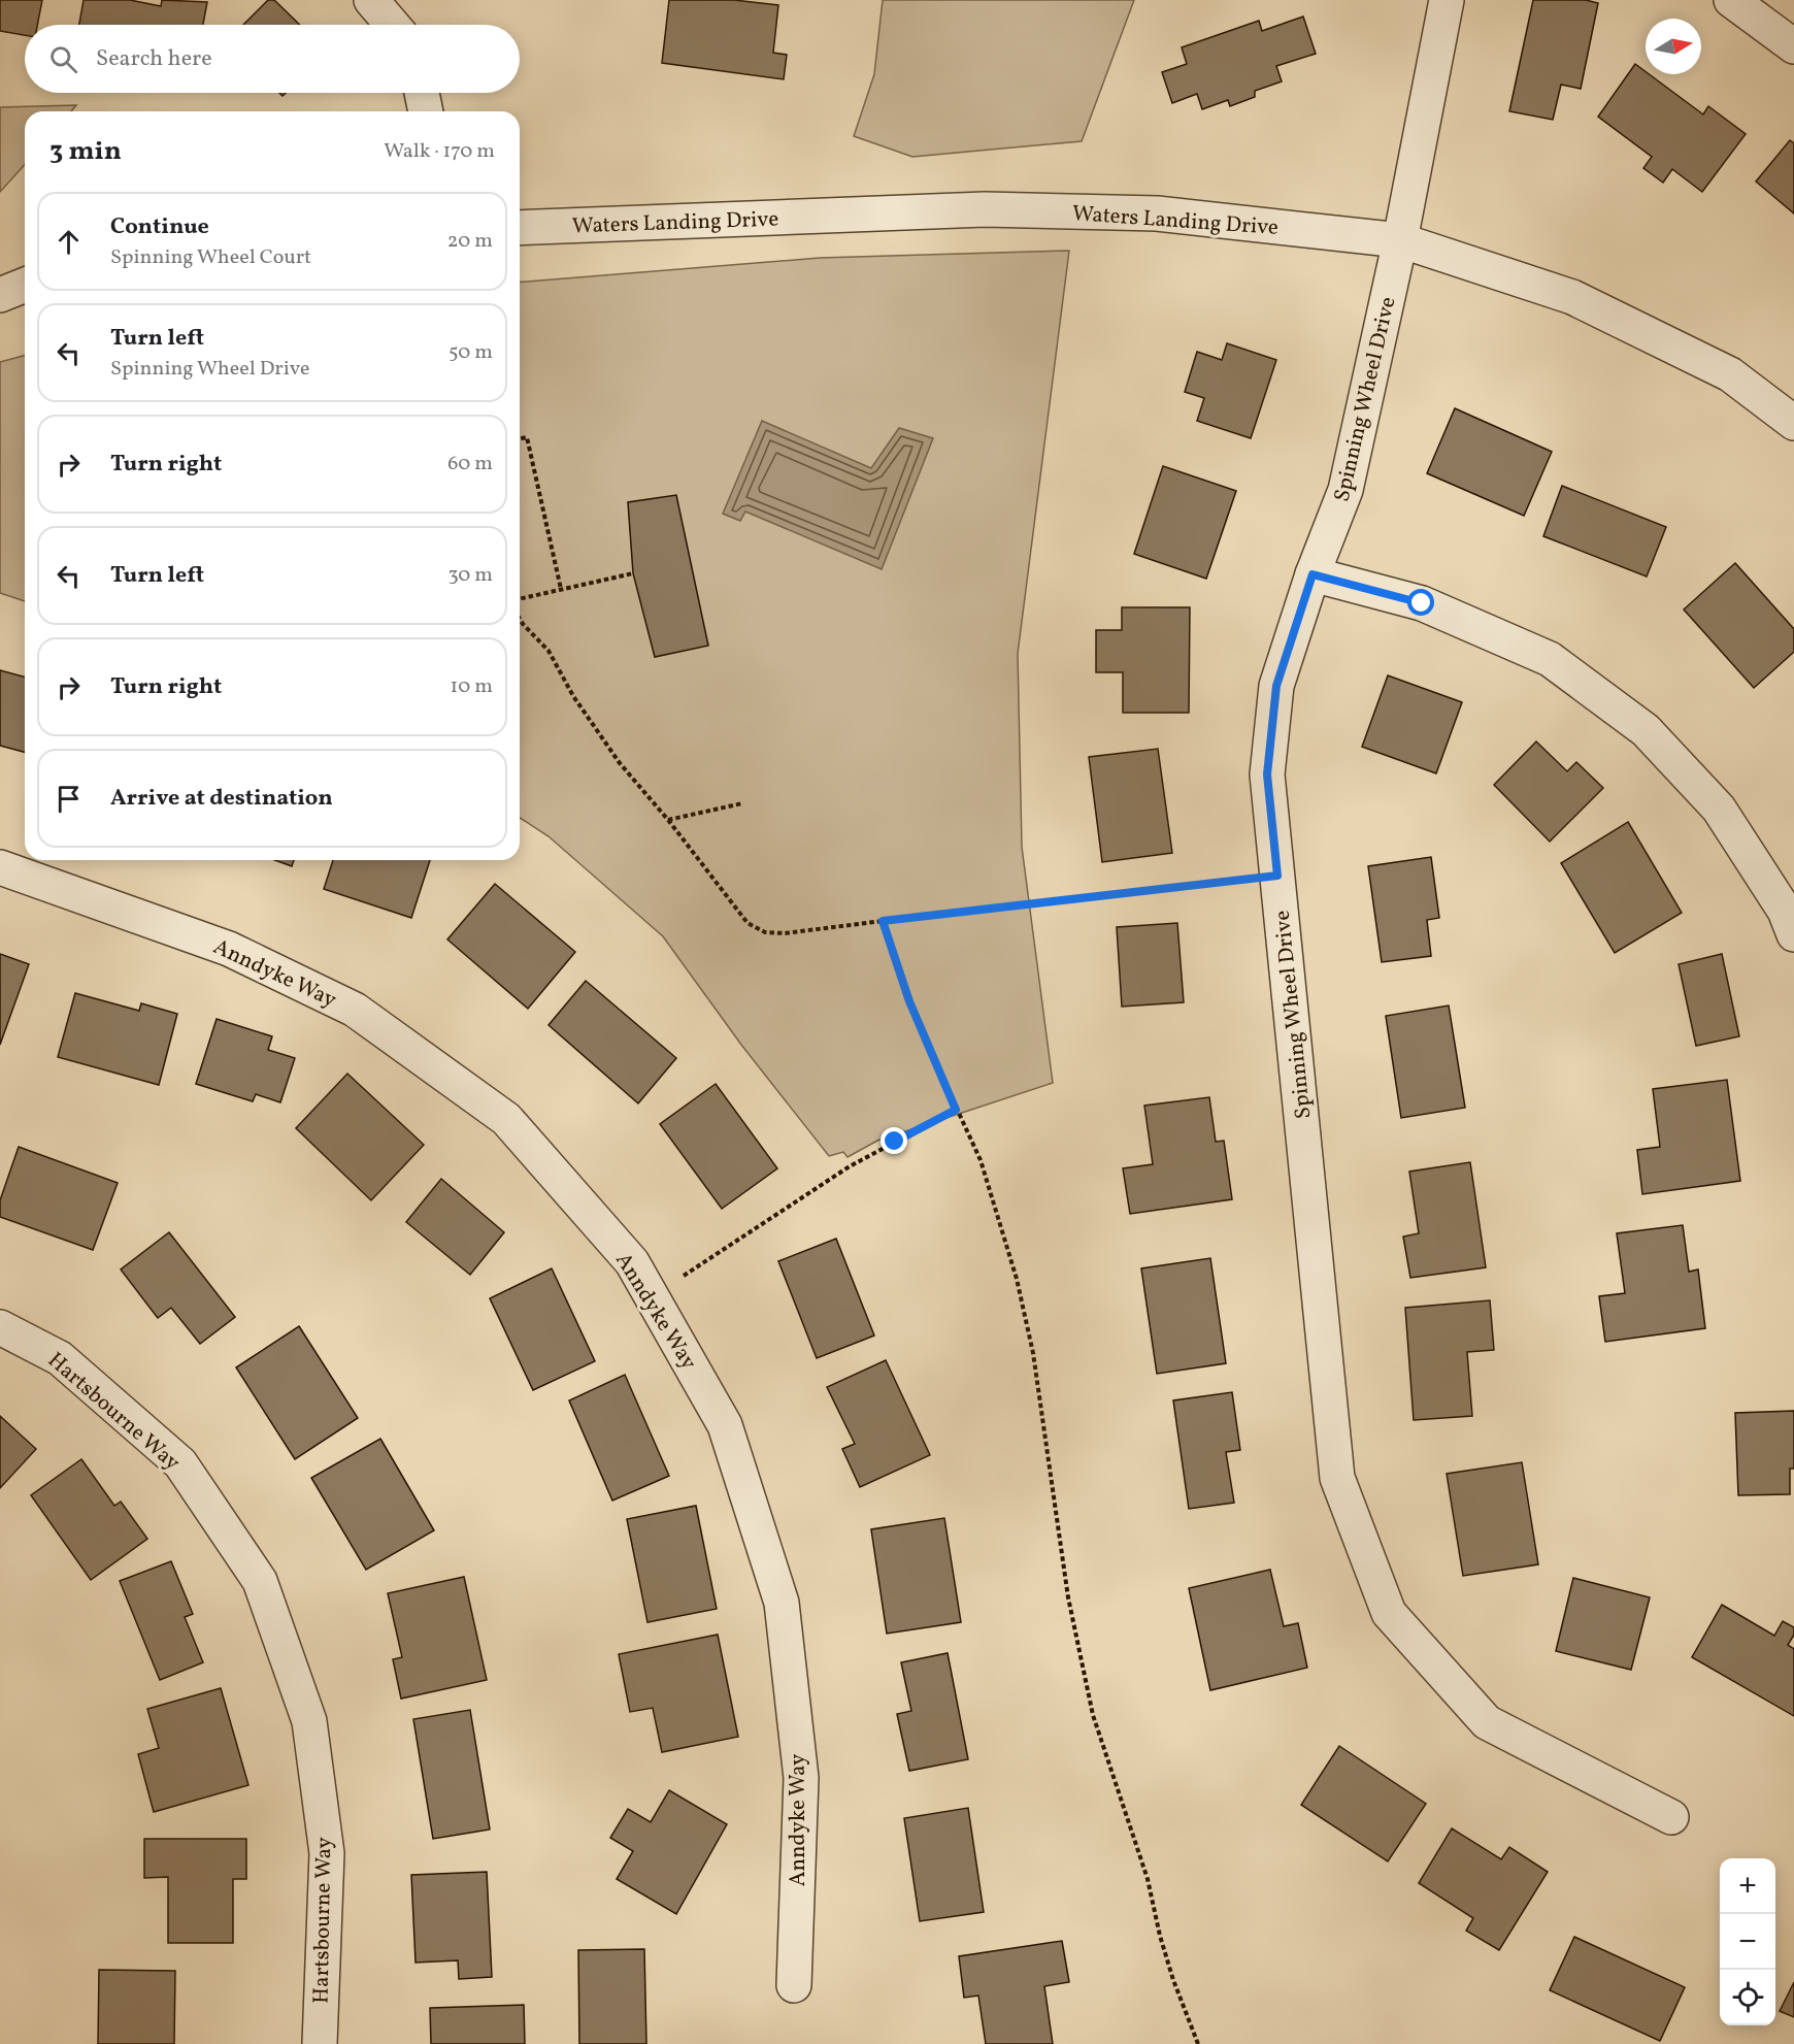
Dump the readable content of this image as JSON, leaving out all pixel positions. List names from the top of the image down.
{
  "streets": {
    "street": [
      "Waters Landing Drive",
      "Spinning Wheel Drive",
      "Anndyke Way",
      "Hartsbourne Way"
    ]
  },
  "crossings": [
    ["Waters Landing Drive", "Spinning Wheel Drive"]
  ],
  "north": "right",
  "page": {
    "search": "Search here",
    "heading": ["3 min", "Walk · 170 m"],
    "list": [
      ["Continue", "Spinning Wheel Court", "20 m"],
      ["Turn left", "Spinning Wheel Drive", "50 m"],
      ["Turn right", "60 m"],
      ["Turn left", "30 m"],
      ["Turn right", "10 m"],
      "Arrive at destination"
    ],
    "map_buttons": ["+", "−"]
  }
}
